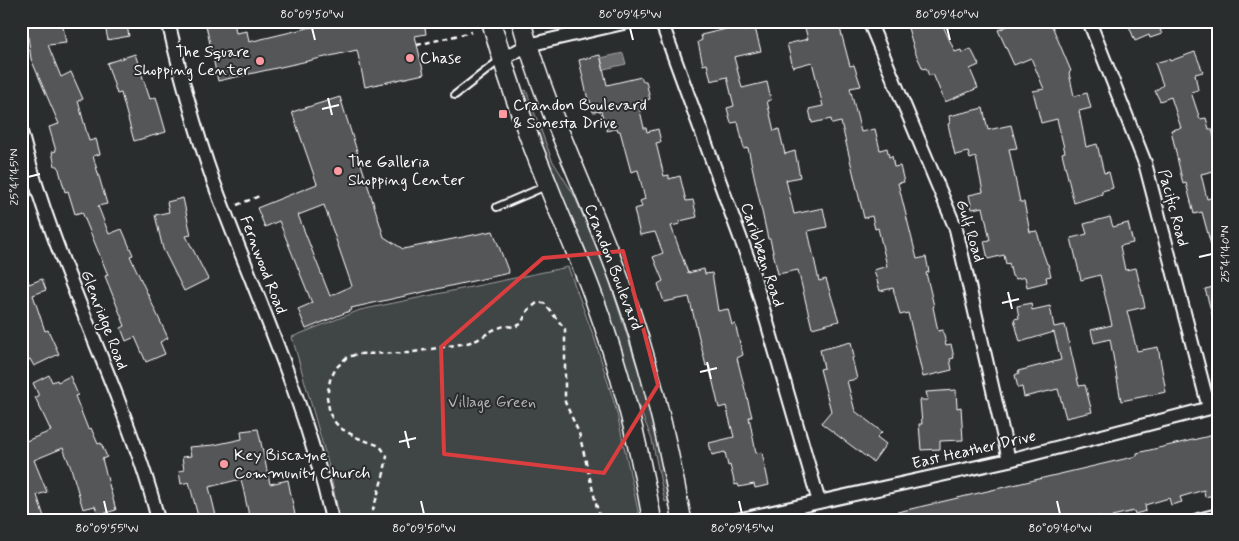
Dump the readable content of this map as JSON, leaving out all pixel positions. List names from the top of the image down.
{
  "streets": {
    "main road": ["Crandon Boulevard"],
    "street": [
      "Pacific Road",
      "Gulf Road",
      "Caribbean Road",
      "Fernwood Road",
      "Glenridge Road",
      "East Heather Drive"
    ]
  },
  "crossings": [
    ["Pacific Road", "East Heather Drive"],
    ["Gulf Road", "East Heather Drive"],
    ["Caribbean Road", "East Heather Drive"]
  ],
  "parks": ["Village Green"],
  "places": {
    "other": [
      "Chase",
      "The Square Shopping Center",
      "The Galleria Shopping Center",
      "Key Biscayne Community Church"
    ],
    "transit": ["Crandon Boulevard & Sonesta Drive"]
  },
  "coordinates": [
    "80°09'50\"W",
    "80°09'45\"W",
    "80°09'40\"W",
    "25°41'45\"N",
    "25°41'40\"N",
    "80°09'55\"W"
  ]
}
